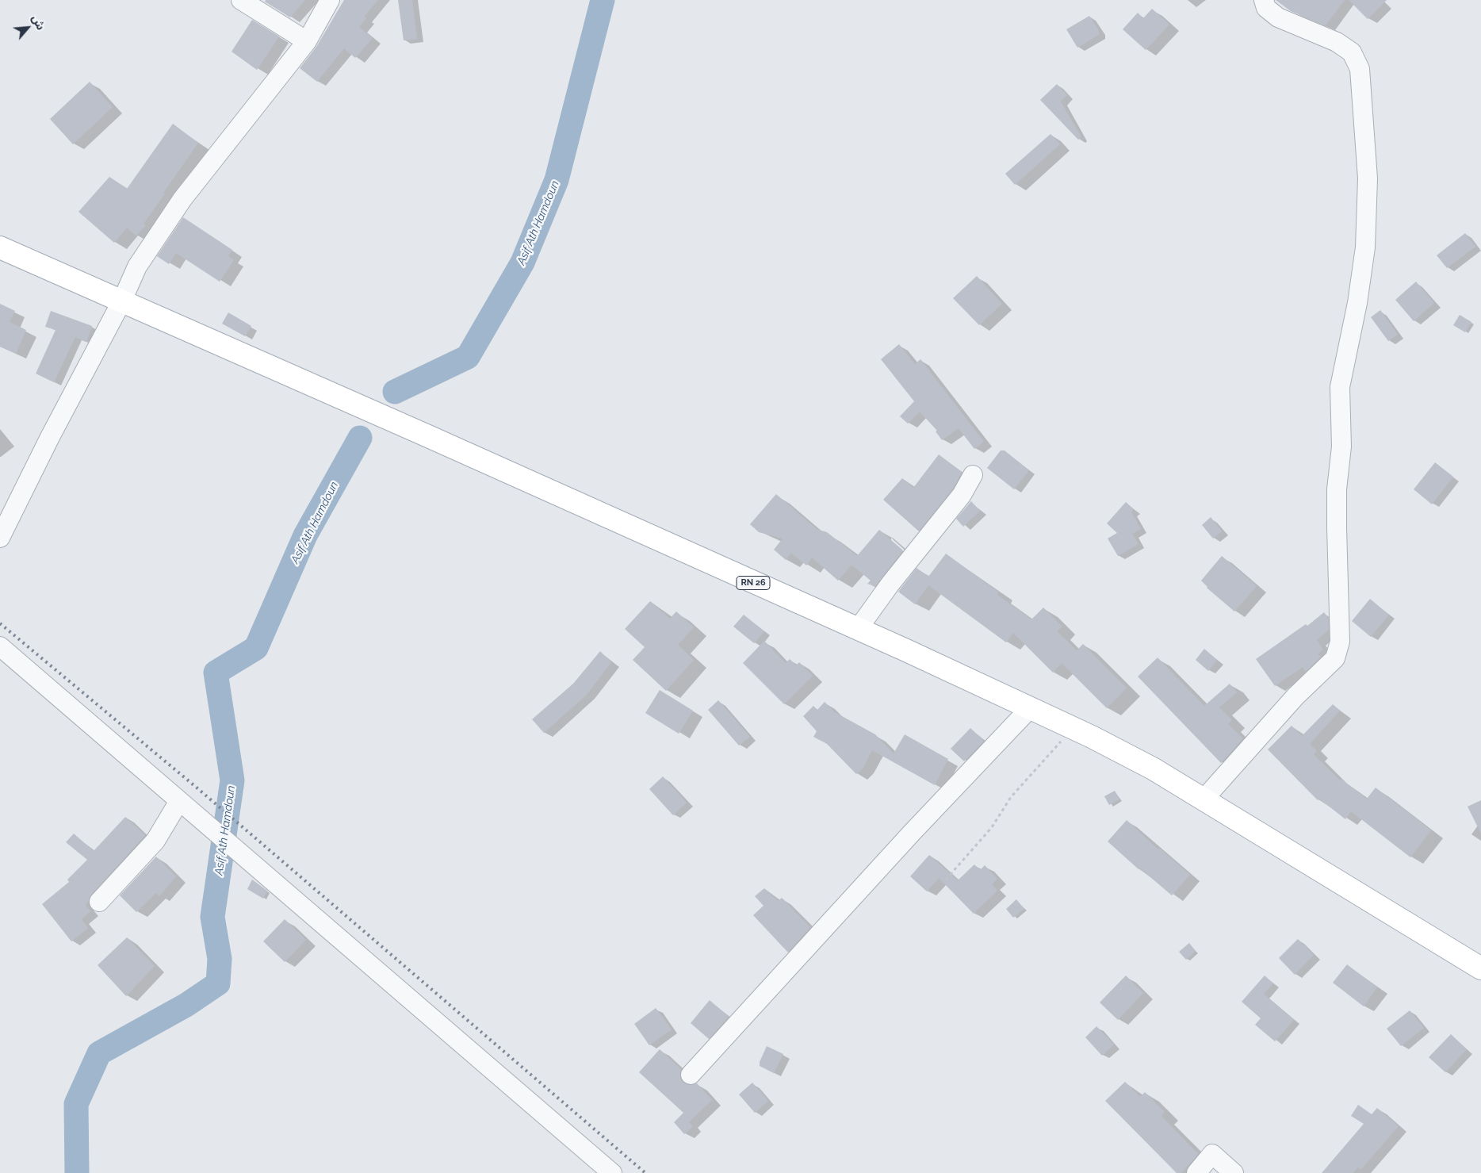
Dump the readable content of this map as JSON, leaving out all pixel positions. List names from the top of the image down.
{
  "streets": {
    "main road": ["RN 26"]
  },
  "water": ["Asif Ath Hamdoun"],
  "north": "top right"
}
